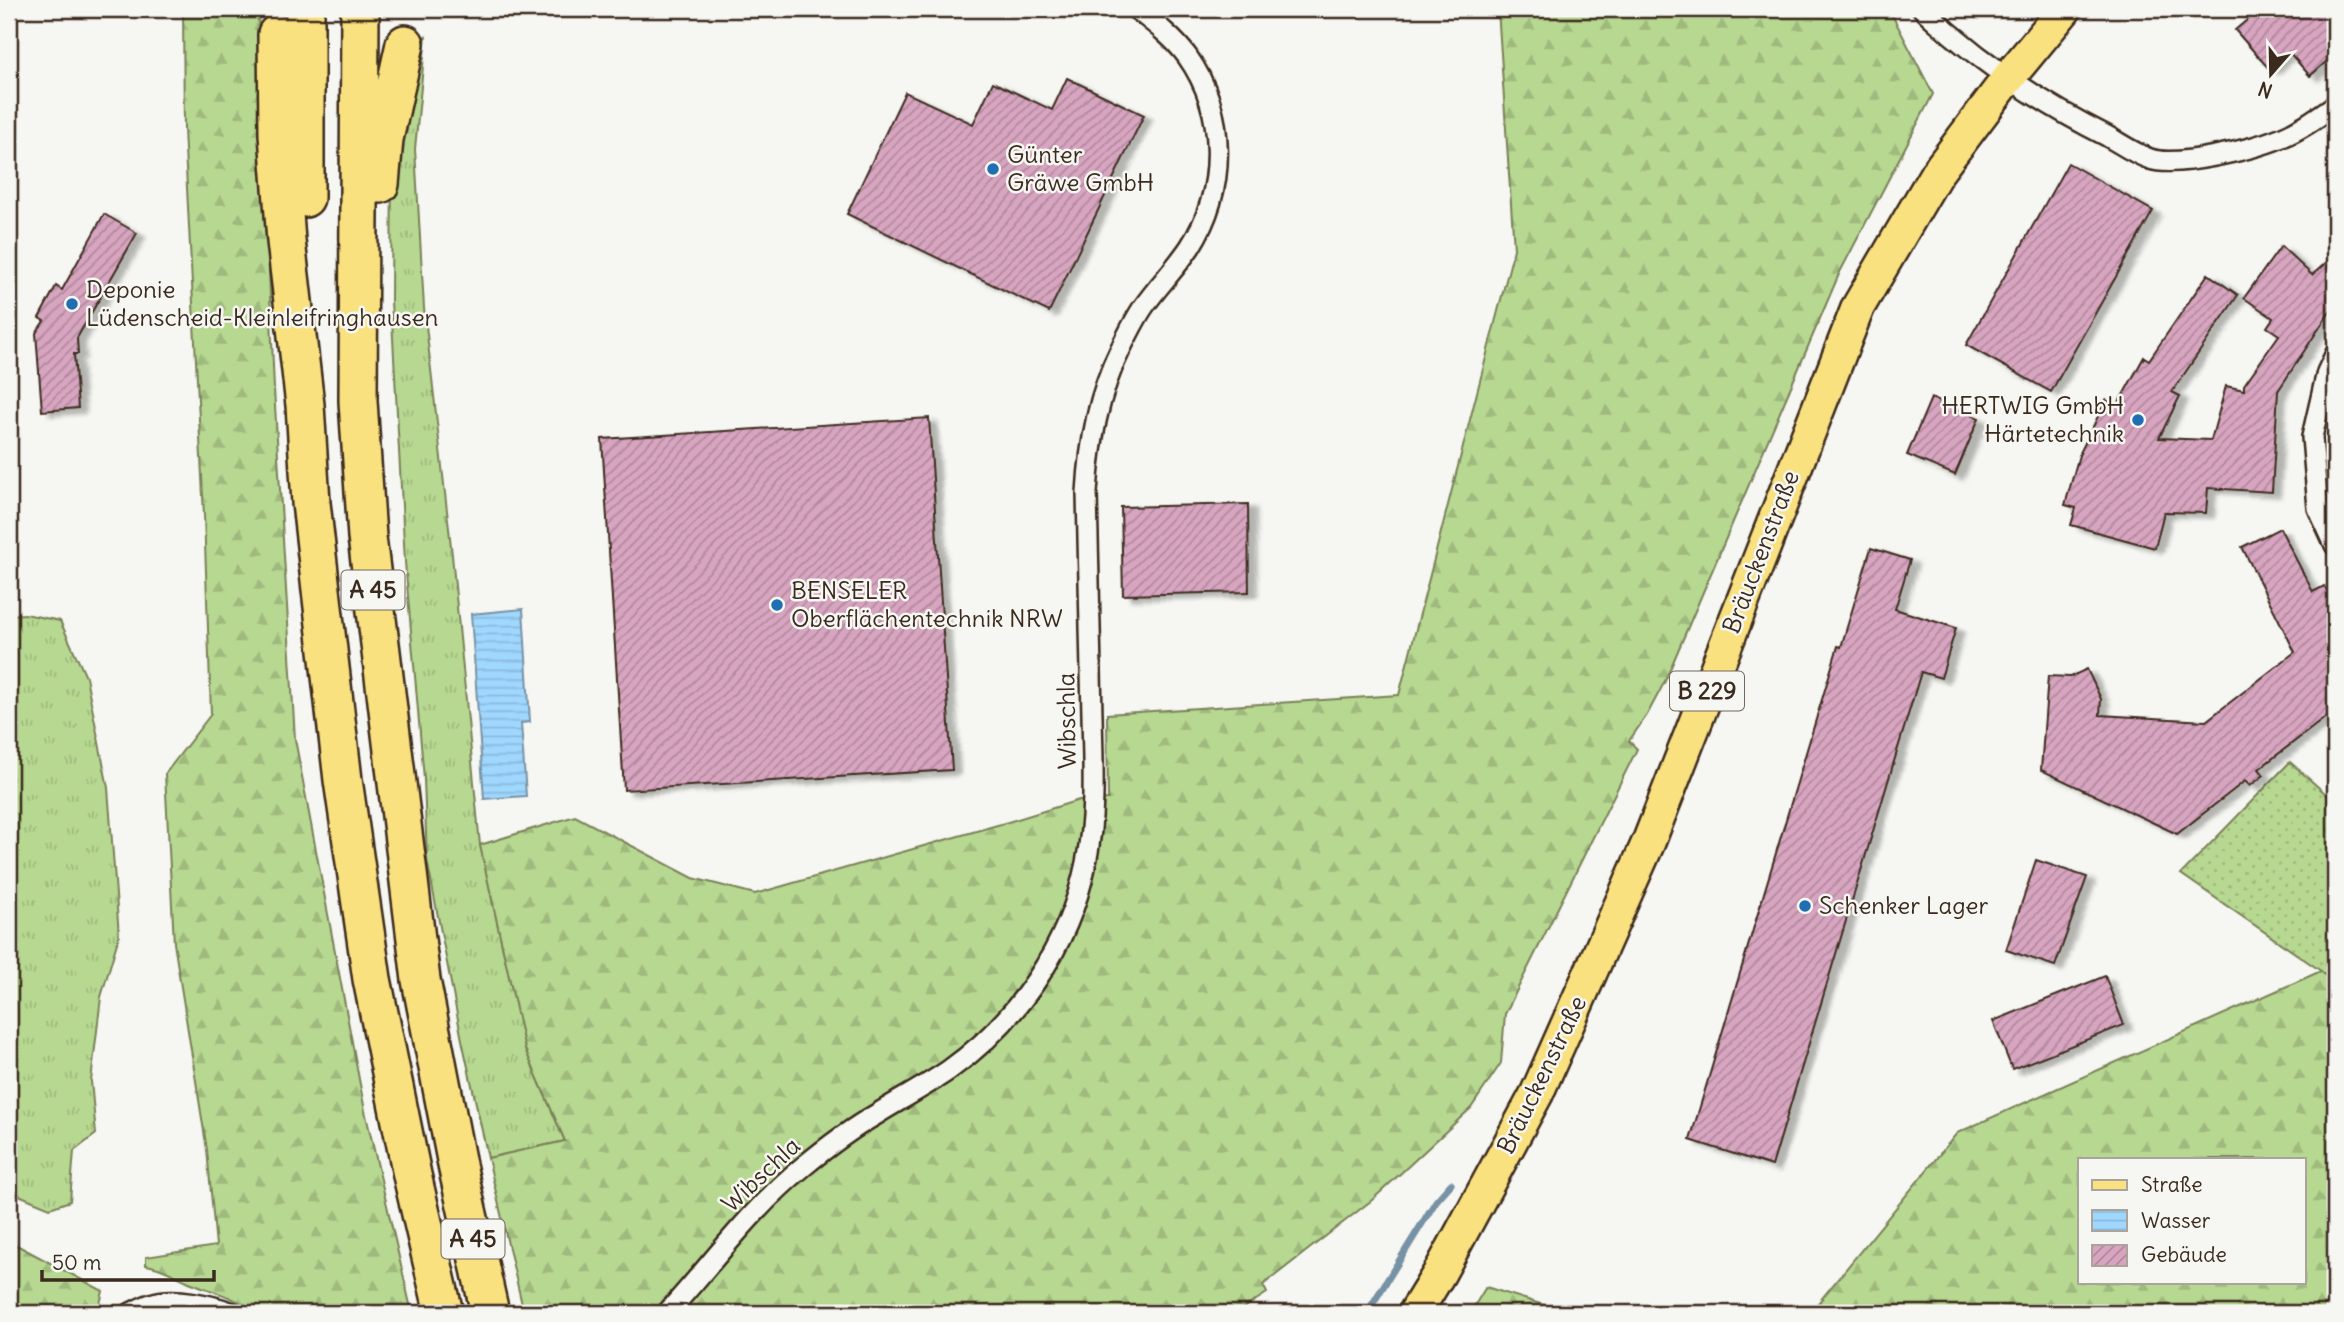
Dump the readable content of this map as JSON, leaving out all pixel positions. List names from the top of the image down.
{
  "streets": {
    "highway": ["A 45"],
    "main road": ["Bräuckenstraße", "B 229"],
    "street": ["Wibschla"]
  },
  "places": [
    "Günter Gräwe GmbH",
    "Deponie Lüdenscheid-Kleinleifringhausen",
    "HERTWIG GmbH Härtetechnik",
    "BENSELER Oberflächentechnik NRW",
    "Schenker Lager"
  ],
  "legend": ["Straße", "Wasser", "Gebäude"],
  "scale_bar": "50 m",
  "north": "bottom"
}
